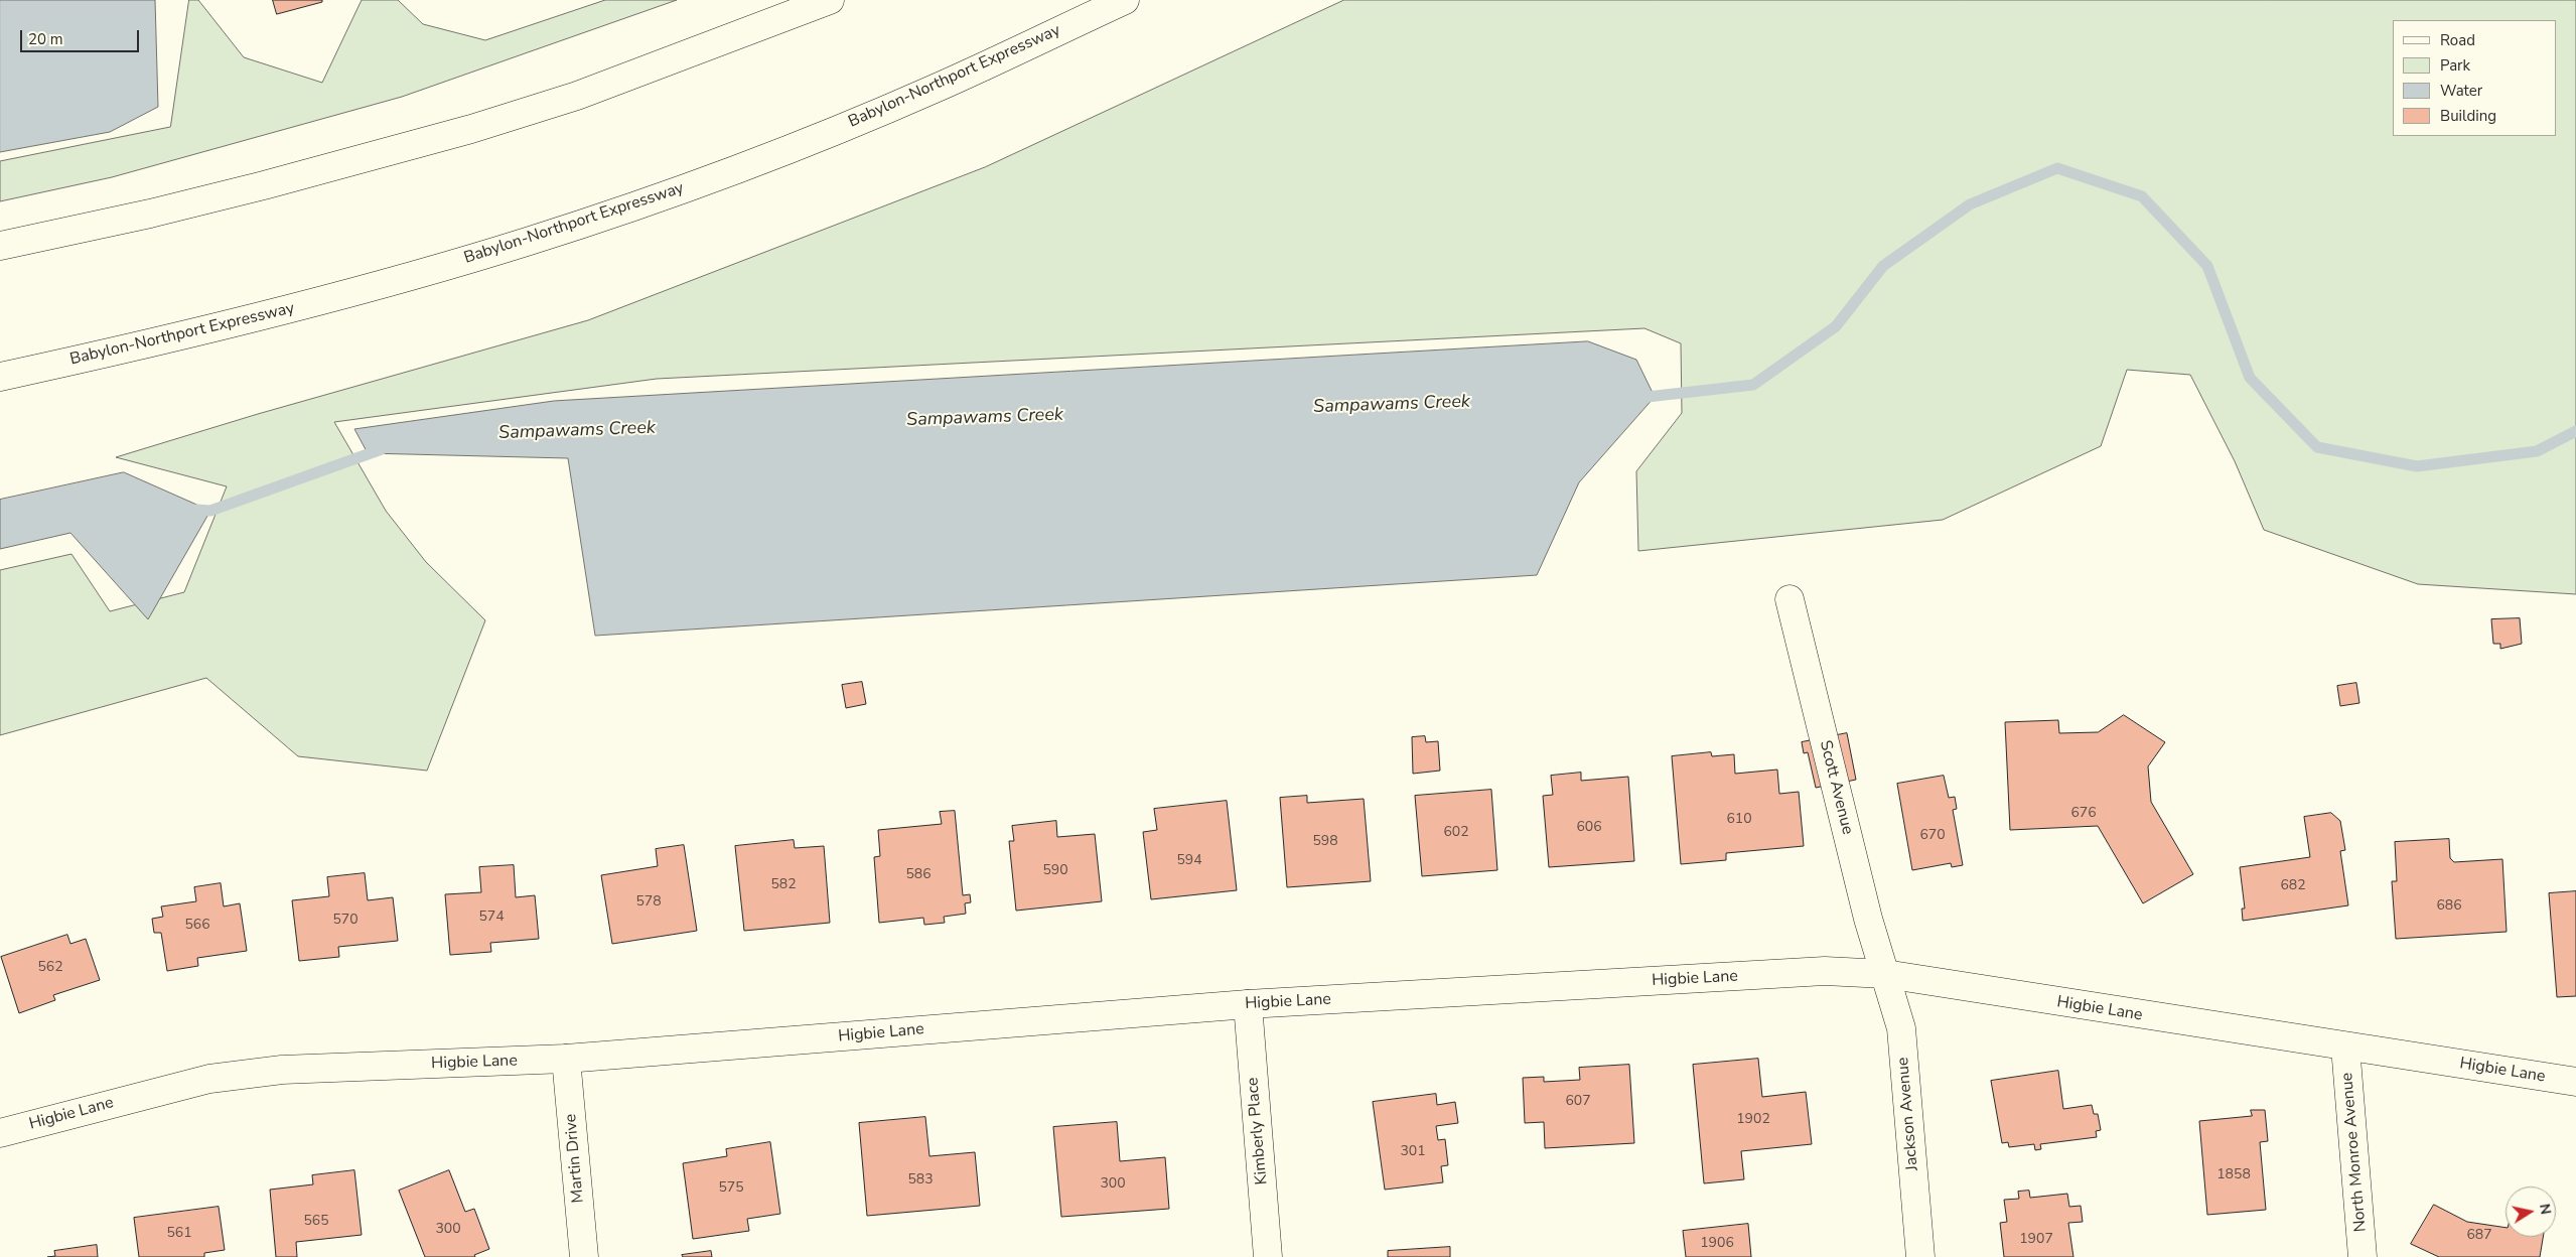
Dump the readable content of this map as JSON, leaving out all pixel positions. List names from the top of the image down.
{
  "streets": {
    "street": [
      "Babylon-Northport Expressway",
      "Scott Avenue",
      "Higbie Lane",
      "Jackson Avenue",
      "Kimberly Place",
      "North Monroe Avenue",
      "Martin Drive"
    ]
  },
  "crossings": [
    ["Scott Avenue", "Higbie Lane"],
    ["Scott Avenue", "Jackson Avenue"],
    ["Higbie Lane", "Jackson Avenue"],
    ["Higbie Lane", "Kimberly Place"],
    ["Higbie Lane", "North Monroe Avenue"],
    ["Higbie Lane", "Martin Drive"]
  ],
  "water": ["Sampawams Creek"],
  "house_numbers": [
    "676",
    "610",
    "606",
    "602",
    "670",
    "598",
    "594",
    "590",
    "586",
    "582",
    "682",
    "578",
    "686",
    "574",
    "570",
    "566",
    "562",
    "607",
    "1902",
    "301",
    "1858",
    "583",
    "300",
    "575",
    "565",
    "300",
    "561",
    "687",
    "1907",
    "1906"
  ],
  "legend": [
    "Road",
    "Park",
    "Water",
    "Building"
  ],
  "scale_bar": "20 m",
  "north": "right"
}
